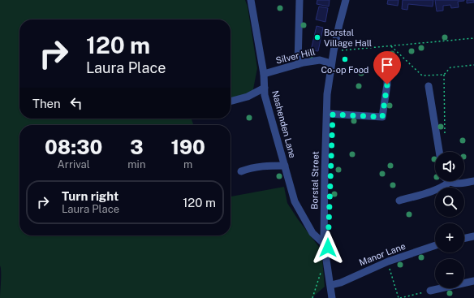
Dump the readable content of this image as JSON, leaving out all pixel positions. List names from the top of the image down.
{
  "streets": {
    "street": [
      "Silver Hill",
      "Nashenden Lane",
      "Borstal Street",
      "Manor Lane"
    ]
  },
  "crossings": [
    ["Silver Hill", "Nashenden Lane"],
    ["Silver Hill", "Borstal Street"],
    ["Nashenden Lane", "Borstal Street"],
    ["Borstal Street", "Manor Lane"]
  ],
  "places": ["Borstal Village Hall", "Co-op Food"],
  "page": {
    "turn": ["120 m", "Laura Place"],
    "then": "Then",
    "eta": [
      "08:30",
      "Arrival",
      "3",
      "min",
      "190",
      "m"
    ],
    "map_buttons": ["+", "−"],
    "list": [
      {
        "name": "Turn right",
        "note": "Laura Place",
        "value": "120 m"
      }
    ]
  }
}
